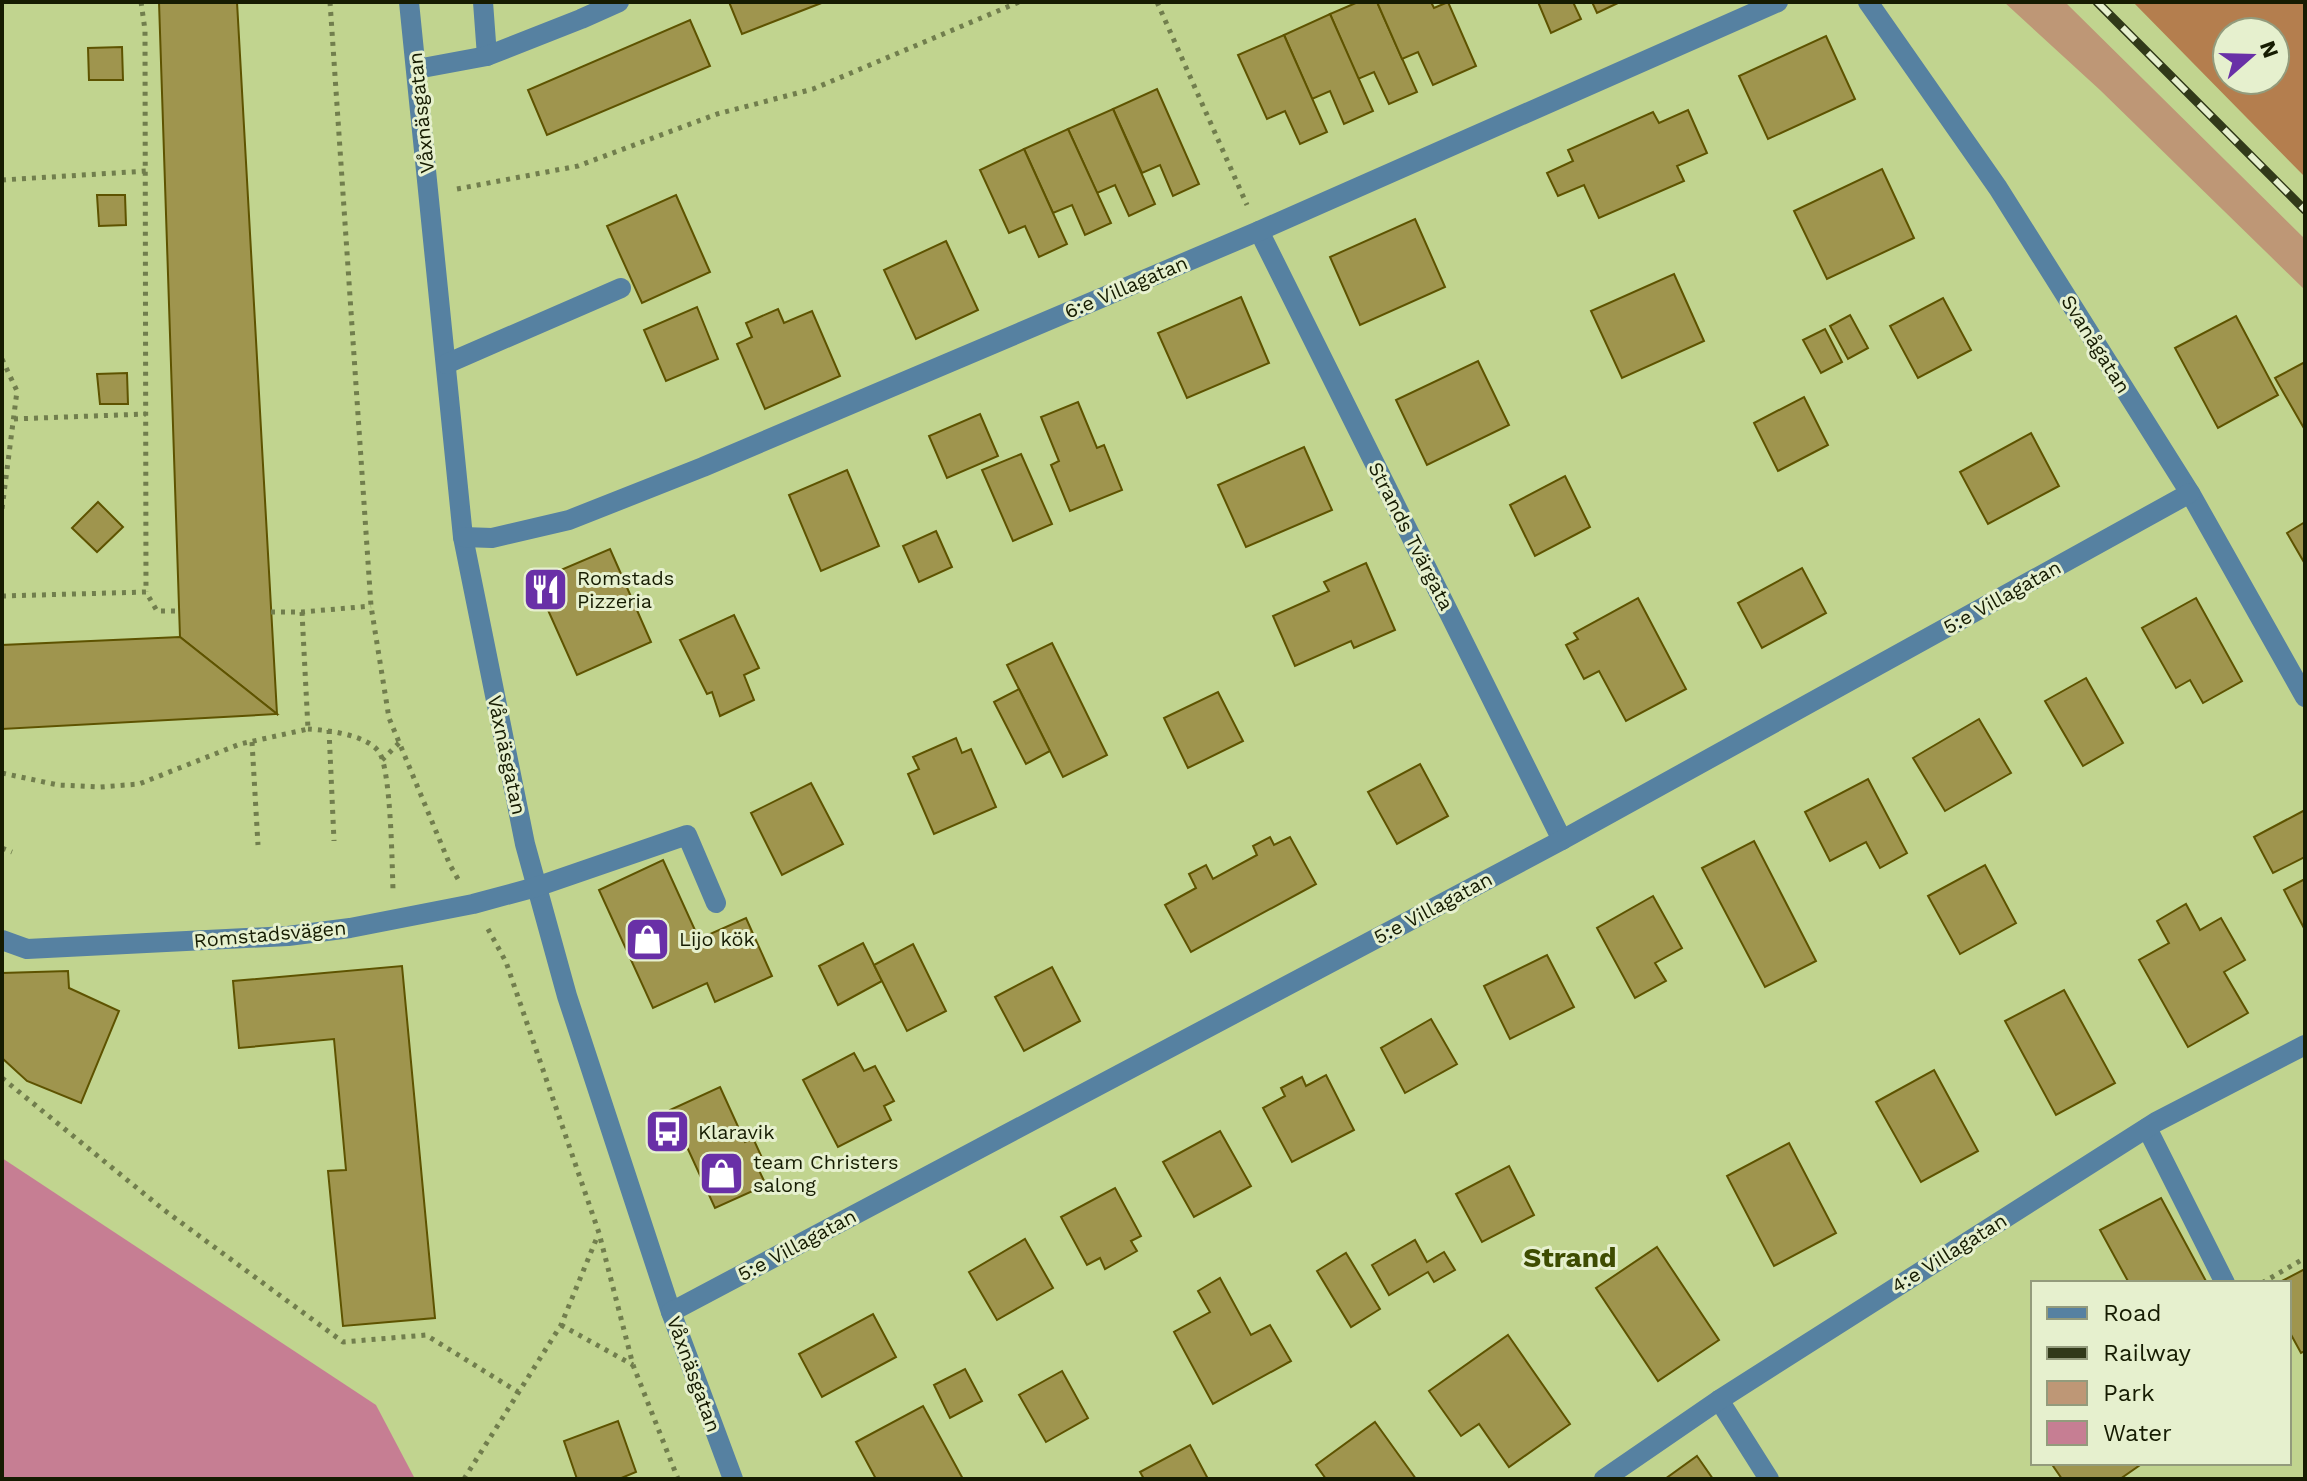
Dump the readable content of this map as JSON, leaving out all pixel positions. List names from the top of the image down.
{
  "streets": {
    "street": [
      "Våxnäsgatan",
      "6:e Villagatan",
      "Svanågatan",
      "Strands Tvärgata",
      "5:e Villagatan",
      "Romstadsvägen",
      "4:e Villagatan"
    ]
  },
  "crossings": [
    ["Våxnäsgatan", "6:e Villagatan"],
    ["Våxnäsgatan", "5:e Villagatan"],
    ["Våxnäsgatan", "Romstadsvägen"],
    ["6:e Villagatan", "Strands Tvärgata"],
    ["Svanågatan", "5:e Villagatan"],
    ["Strands Tvärgata", "5:e Villagatan"]
  ],
  "districts": ["Strand"],
  "places": {
    "restaurant": ["Romstads Pizzeria"],
    "shop": ["Lijo kök", "team Christers salong"],
    "bus stop": ["Klaravik"]
  },
  "legend": [
    "Road",
    "Railway",
    "Park",
    "Water"
  ],
  "north": "right"
}
